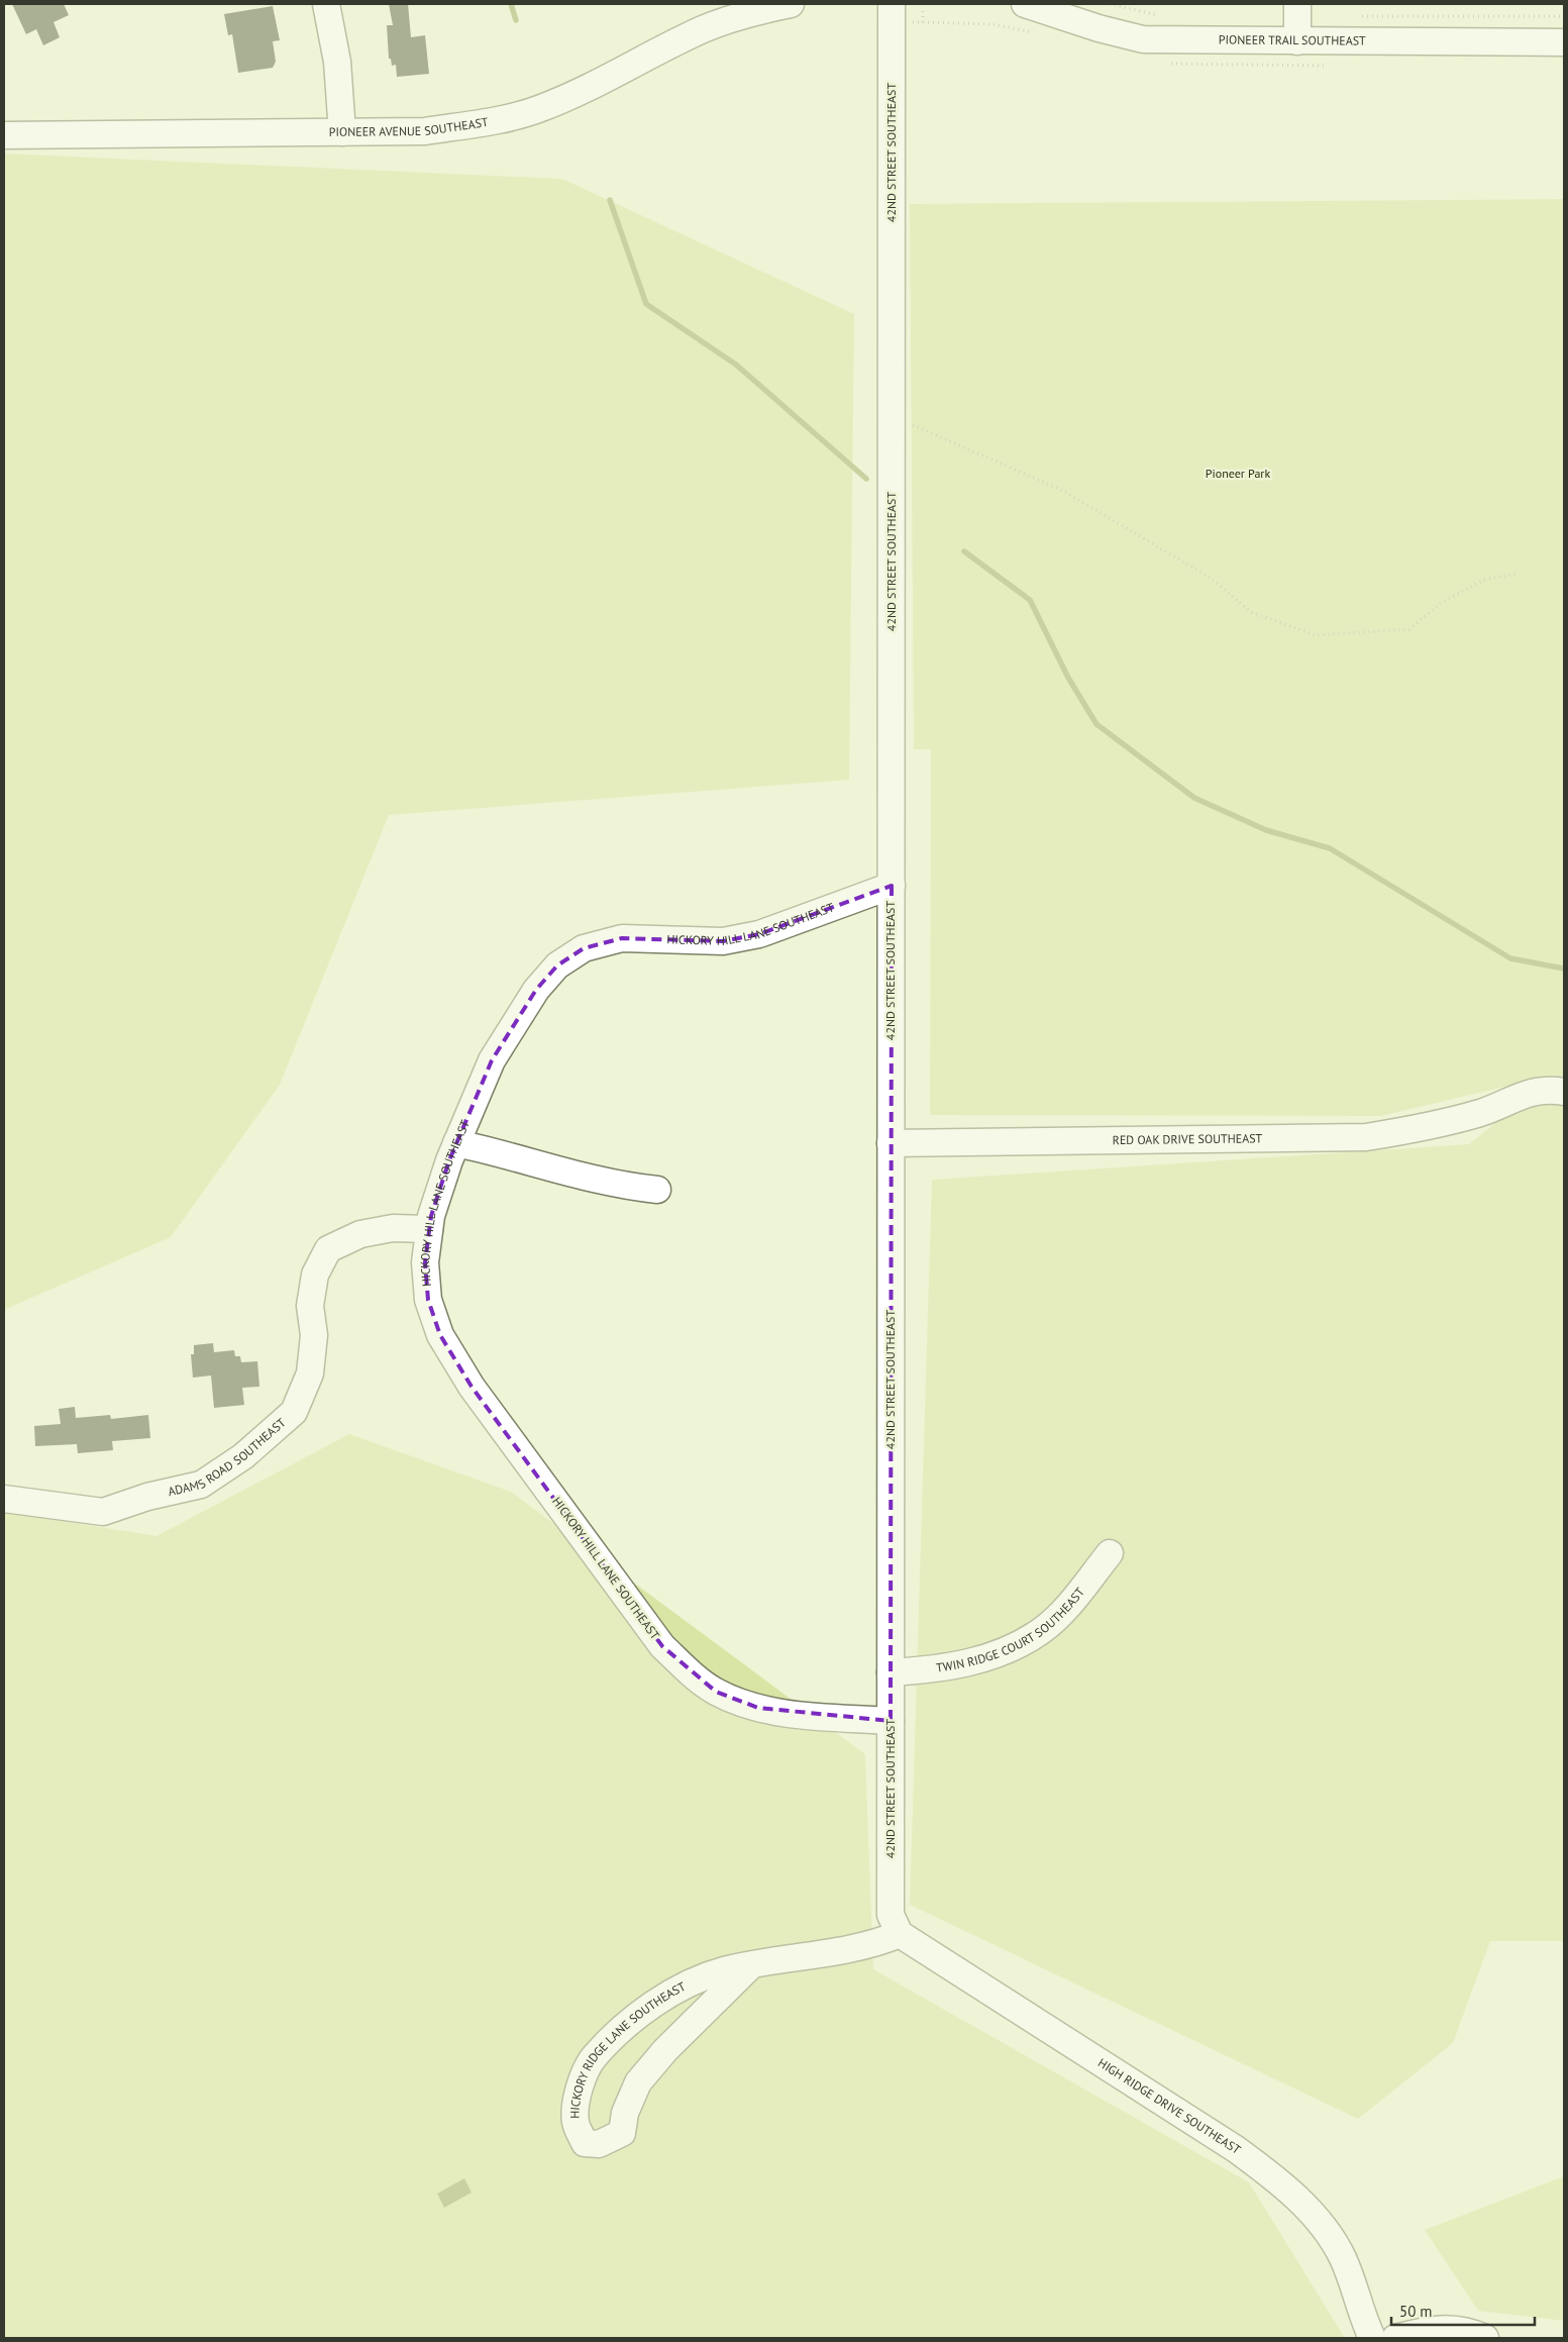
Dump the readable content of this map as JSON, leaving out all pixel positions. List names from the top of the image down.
{
  "streets": {
    "street": [
      "PIONEER TRAIL SOUTHEAST",
      "PIONEER AVENUE SOUTHEAST",
      "42ND STREET SOUTHEAST",
      "HICKORY HILL LANE SOUTHEAST",
      "RED OAK DRIVE SOUTHEAST",
      "ADAMS ROAD SOUTHEAST",
      "TWIN RIDGE COURT SOUTHEAST",
      "HICKORY RIDGE LANE SOUTHEAST",
      "HIGH RIDGE DRIVE SOUTHEAST"
    ]
  },
  "crossings": [
    ["42ND STREET SOUTHEAST", "HICKORY HILL LANE SOUTHEAST"],
    ["42ND STREET SOUTHEAST", "RED OAK DRIVE SOUTHEAST"],
    ["42ND STREET SOUTHEAST", "TWIN RIDGE COURT SOUTHEAST"],
    ["42ND STREET SOUTHEAST", "HICKORY RIDGE LANE SOUTHEAST"],
    ["42ND STREET SOUTHEAST", "HIGH RIDGE DRIVE SOUTHEAST"],
    ["HICKORY HILL LANE SOUTHEAST", "ADAMS ROAD SOUTHEAST"],
    ["HICKORY RIDGE LANE SOUTHEAST", "HIGH RIDGE DRIVE SOUTHEAST"]
  ],
  "parks": ["Pioneer Park"],
  "scale_bar": "50 m"
}
